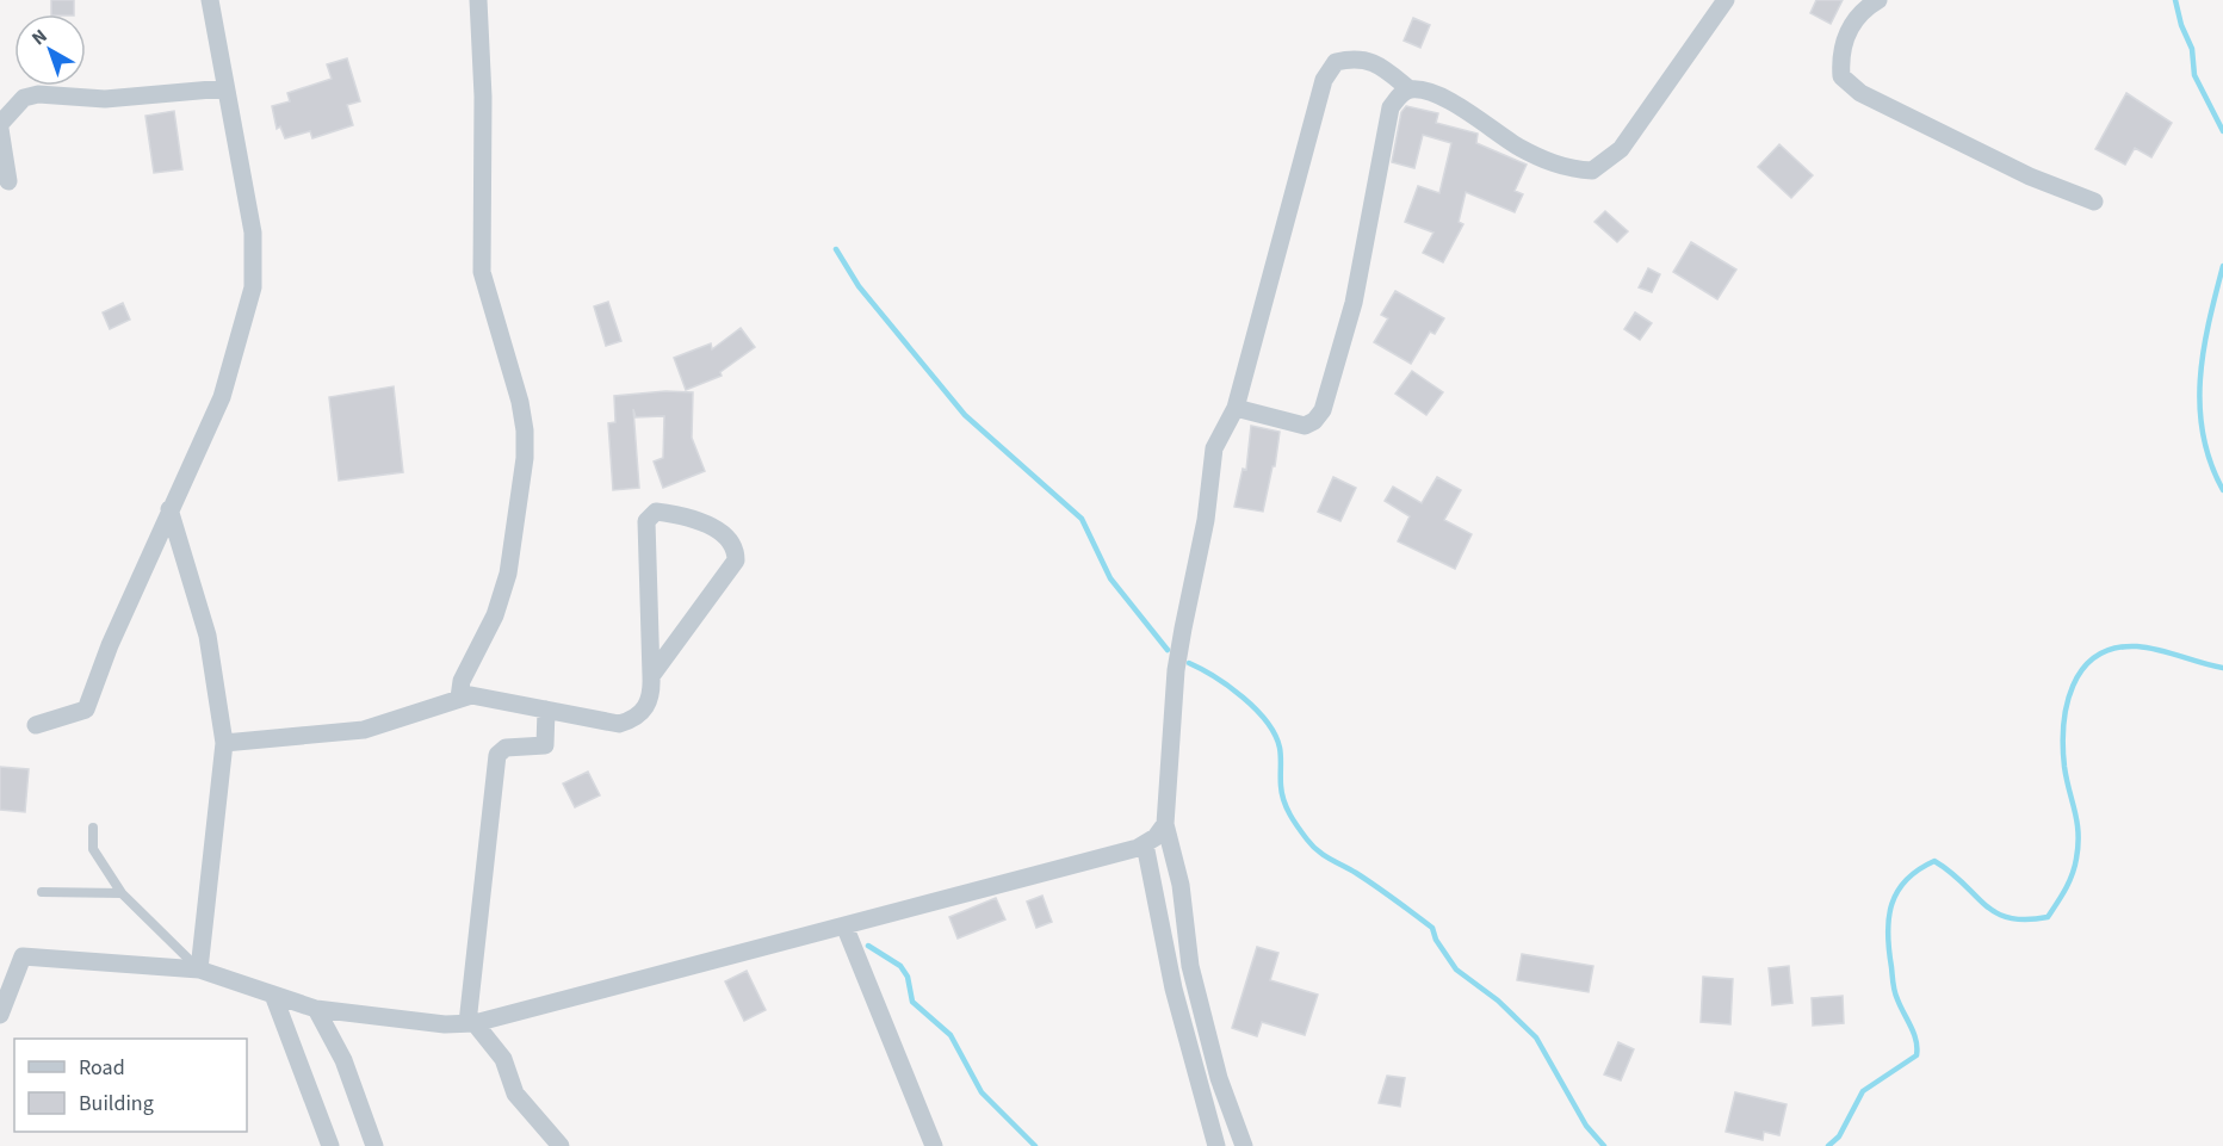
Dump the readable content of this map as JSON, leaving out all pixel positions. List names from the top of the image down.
{
  "legend": ["Road", "Building"],
  "north": "top left"
}
